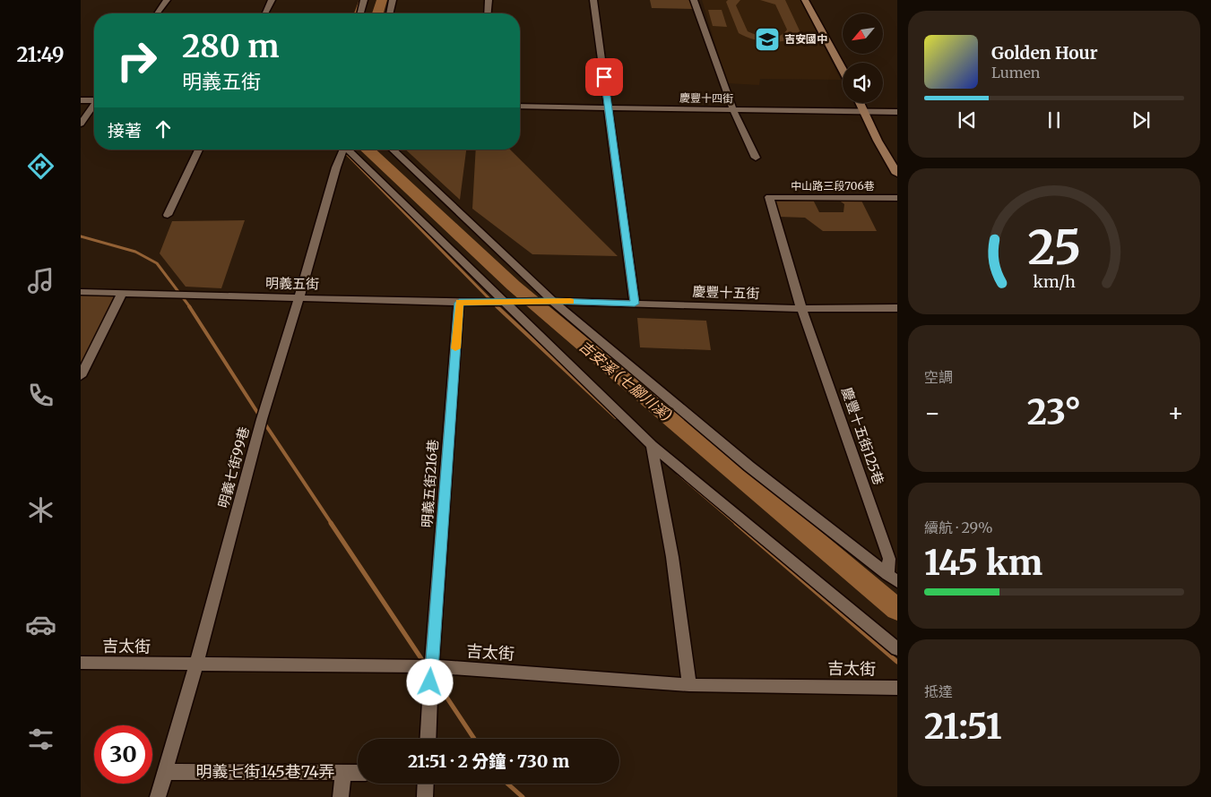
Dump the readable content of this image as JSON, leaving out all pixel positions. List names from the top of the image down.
{
  "streets": {
    "street": [
      "慶豐十四街",
      "中山路三段706巷",
      "明義五街",
      "慶豐十五街",
      "慶豐十五街125巷",
      "明義七街99巷",
      "明義五街216巷",
      "吉太街",
      "明義七街145巷74弄"
    ]
  },
  "crossings": [
    ["中山路三段706巷", "慶豐十五街125巷"],
    ["明義五街", "慶豐十五街"],
    ["明義五街", "明義七街99巷"],
    ["明義五街", "明義五街216巷"],
    ["慶豐十五街", "慶豐十五街125巷"],
    ["明義七街99巷", "吉太街"],
    ["明義七街99巷", "明義七街145巷74弄"],
    ["明義五街216巷", "吉太街"]
  ],
  "water": ["吉安溪 (七腳川溪)"],
  "places": {
    "school or university": ["吉安國中"]
  },
  "north": "bottom left",
  "page": {
    "tabs": "21:49",
    "turn": ["280 m", "明義五街"],
    "song": ["Golden Hour", "Lumen"],
    "then": "接著",
    "tile": [
      "空調",
      ["續航 · 29%", "145 km"],
      ["抵達", "21:51"]
    ],
    "heat": ["−", "23°", "+"],
    "limit": "30",
    "trip": "21:51 · 2 分鐘 · 730 m",
    "gauge": ["25", "km/h"]
  }
}
